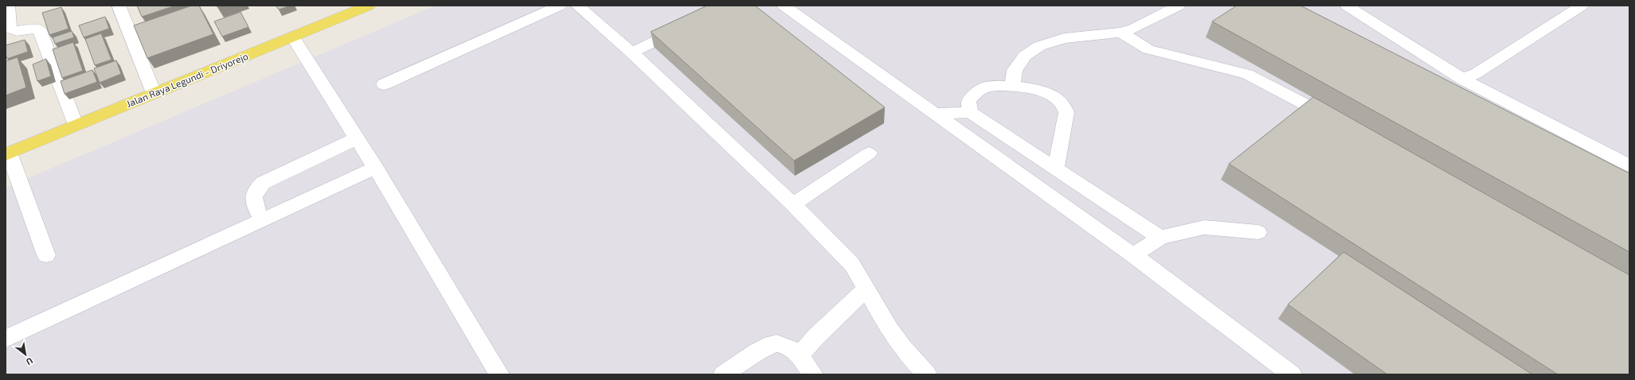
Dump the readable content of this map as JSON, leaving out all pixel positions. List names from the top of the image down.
{
  "streets": {
    "main road": ["Jalan Raya Legundi - Driyorejo"]
  },
  "north": "bottom right"
}
